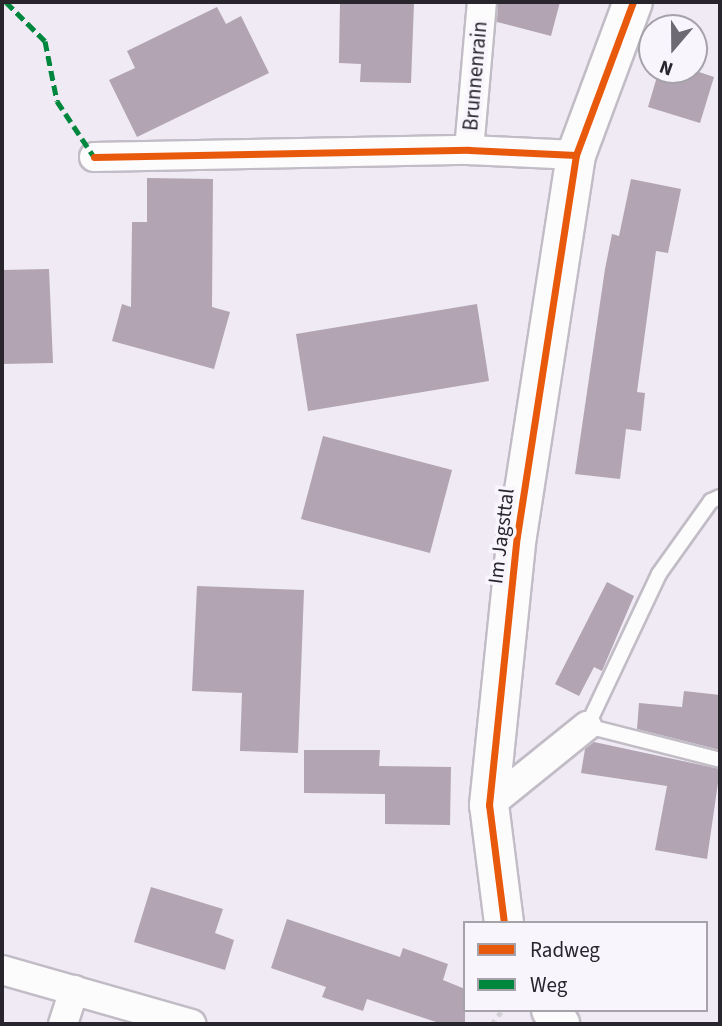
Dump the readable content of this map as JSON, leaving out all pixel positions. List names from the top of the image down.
{
  "streets": {
    "street": ["Brunnenrain", "Im Jagsttal"]
  },
  "legend": ["Radweg", "Weg"],
  "north": "bottom"
}
